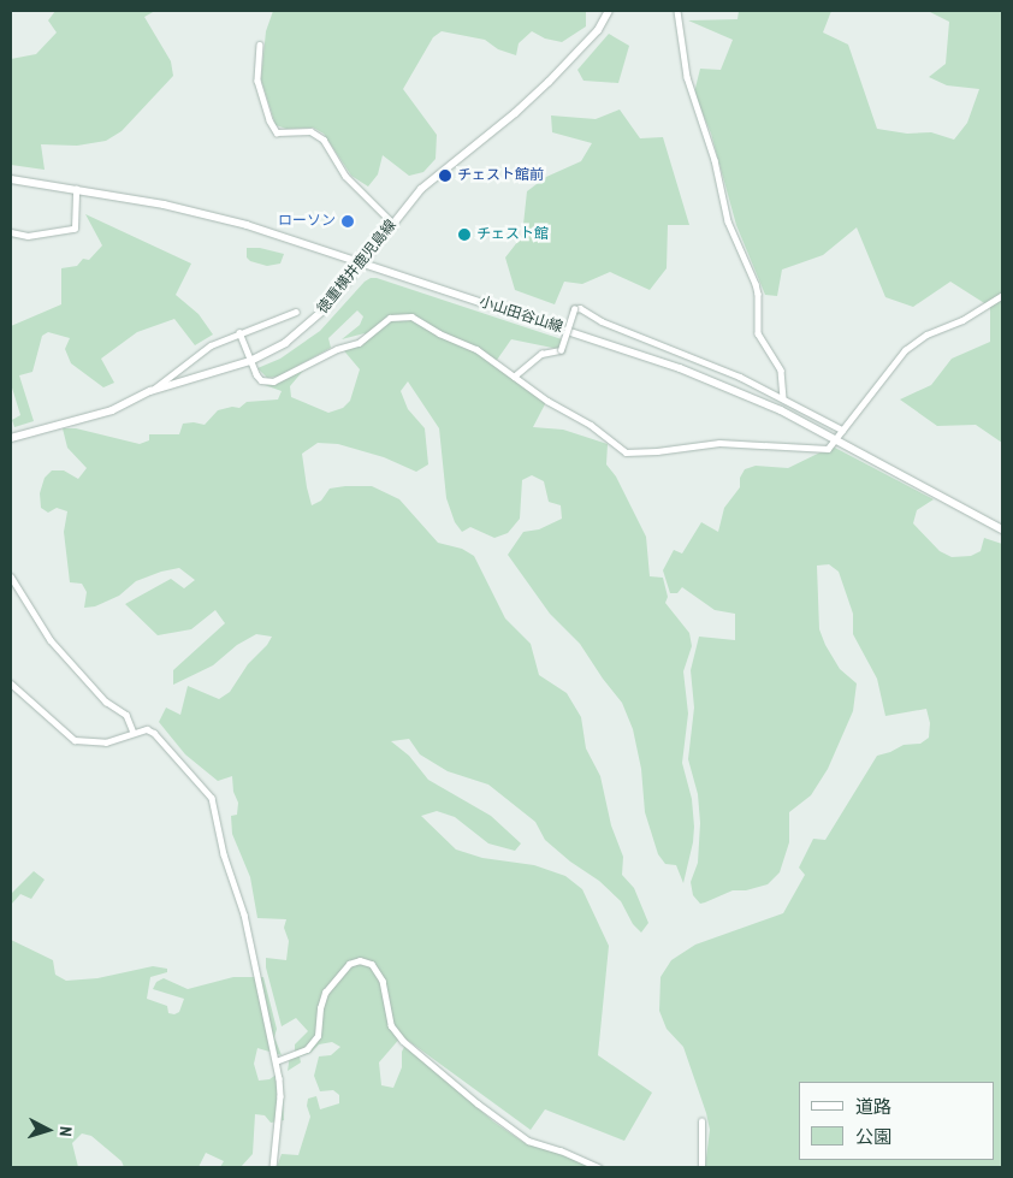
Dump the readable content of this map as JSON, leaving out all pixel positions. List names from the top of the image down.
{
  "streets": {
    "main road": ["徳重横井鹿児島線", "小山田谷山線"]
  },
  "crossings": [
    ["徳重横井鹿児島線", "小山田谷山線"]
  ],
  "places": ["チェスト館前", "ローソン", "チェスト館"],
  "legend": ["道路", "公園"],
  "north": "right"
}
